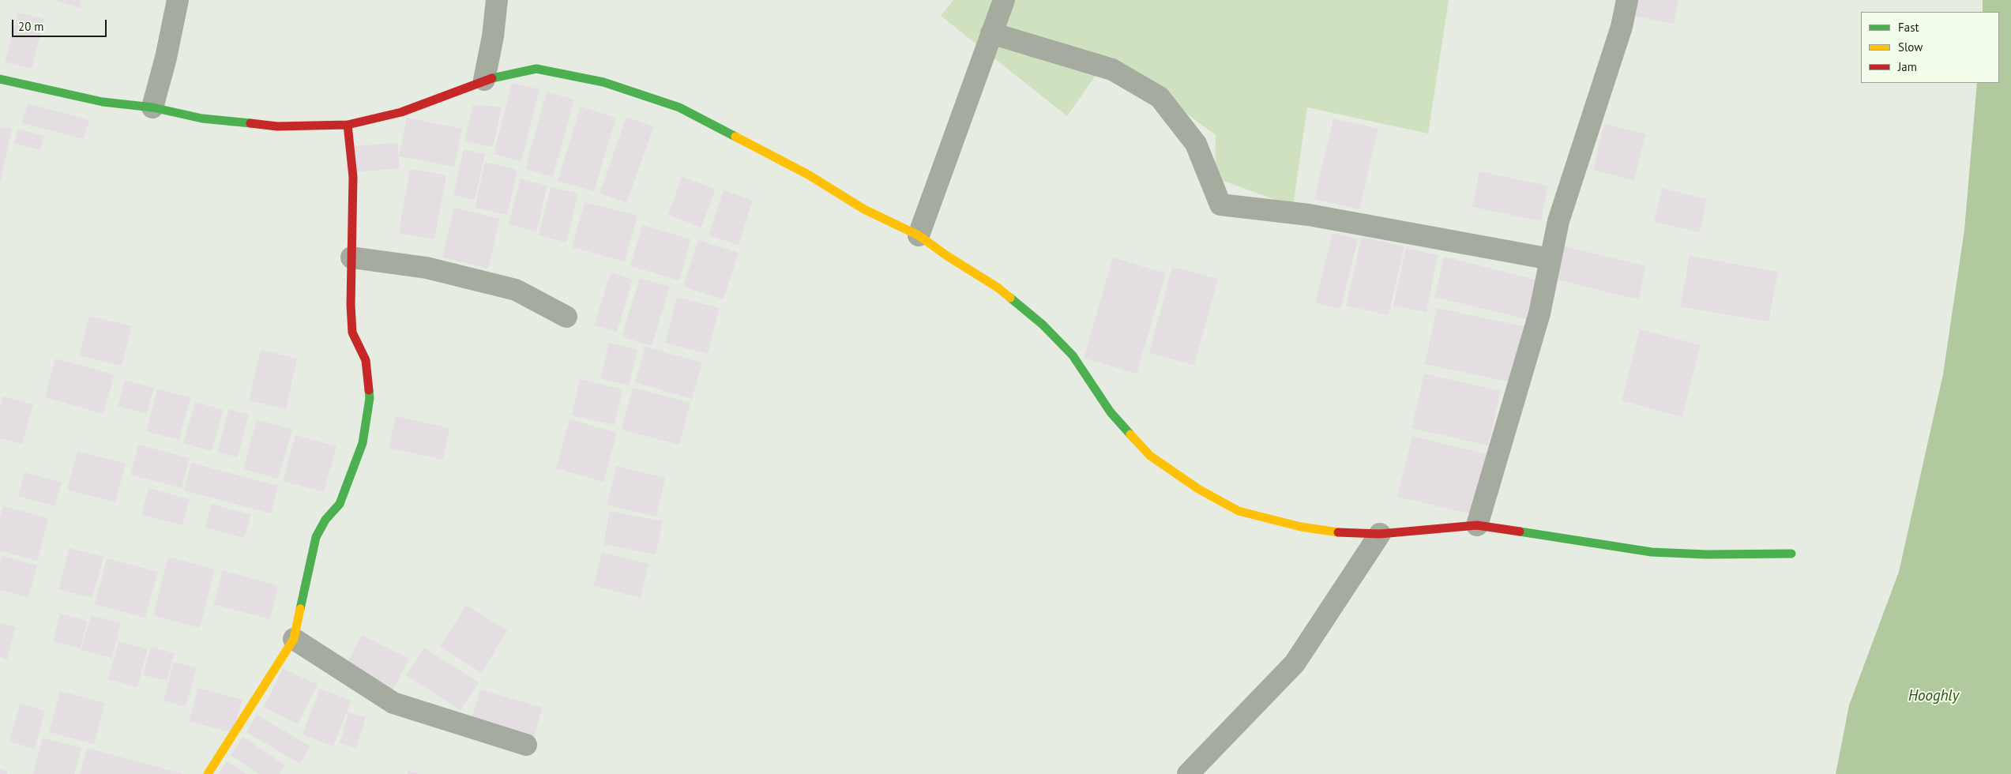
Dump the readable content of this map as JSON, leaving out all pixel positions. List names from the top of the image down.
{
  "water": ["Hooghly"],
  "legend": ["Fast", "Slow", "Jam"],
  "scale_bar": "20 m"
}
